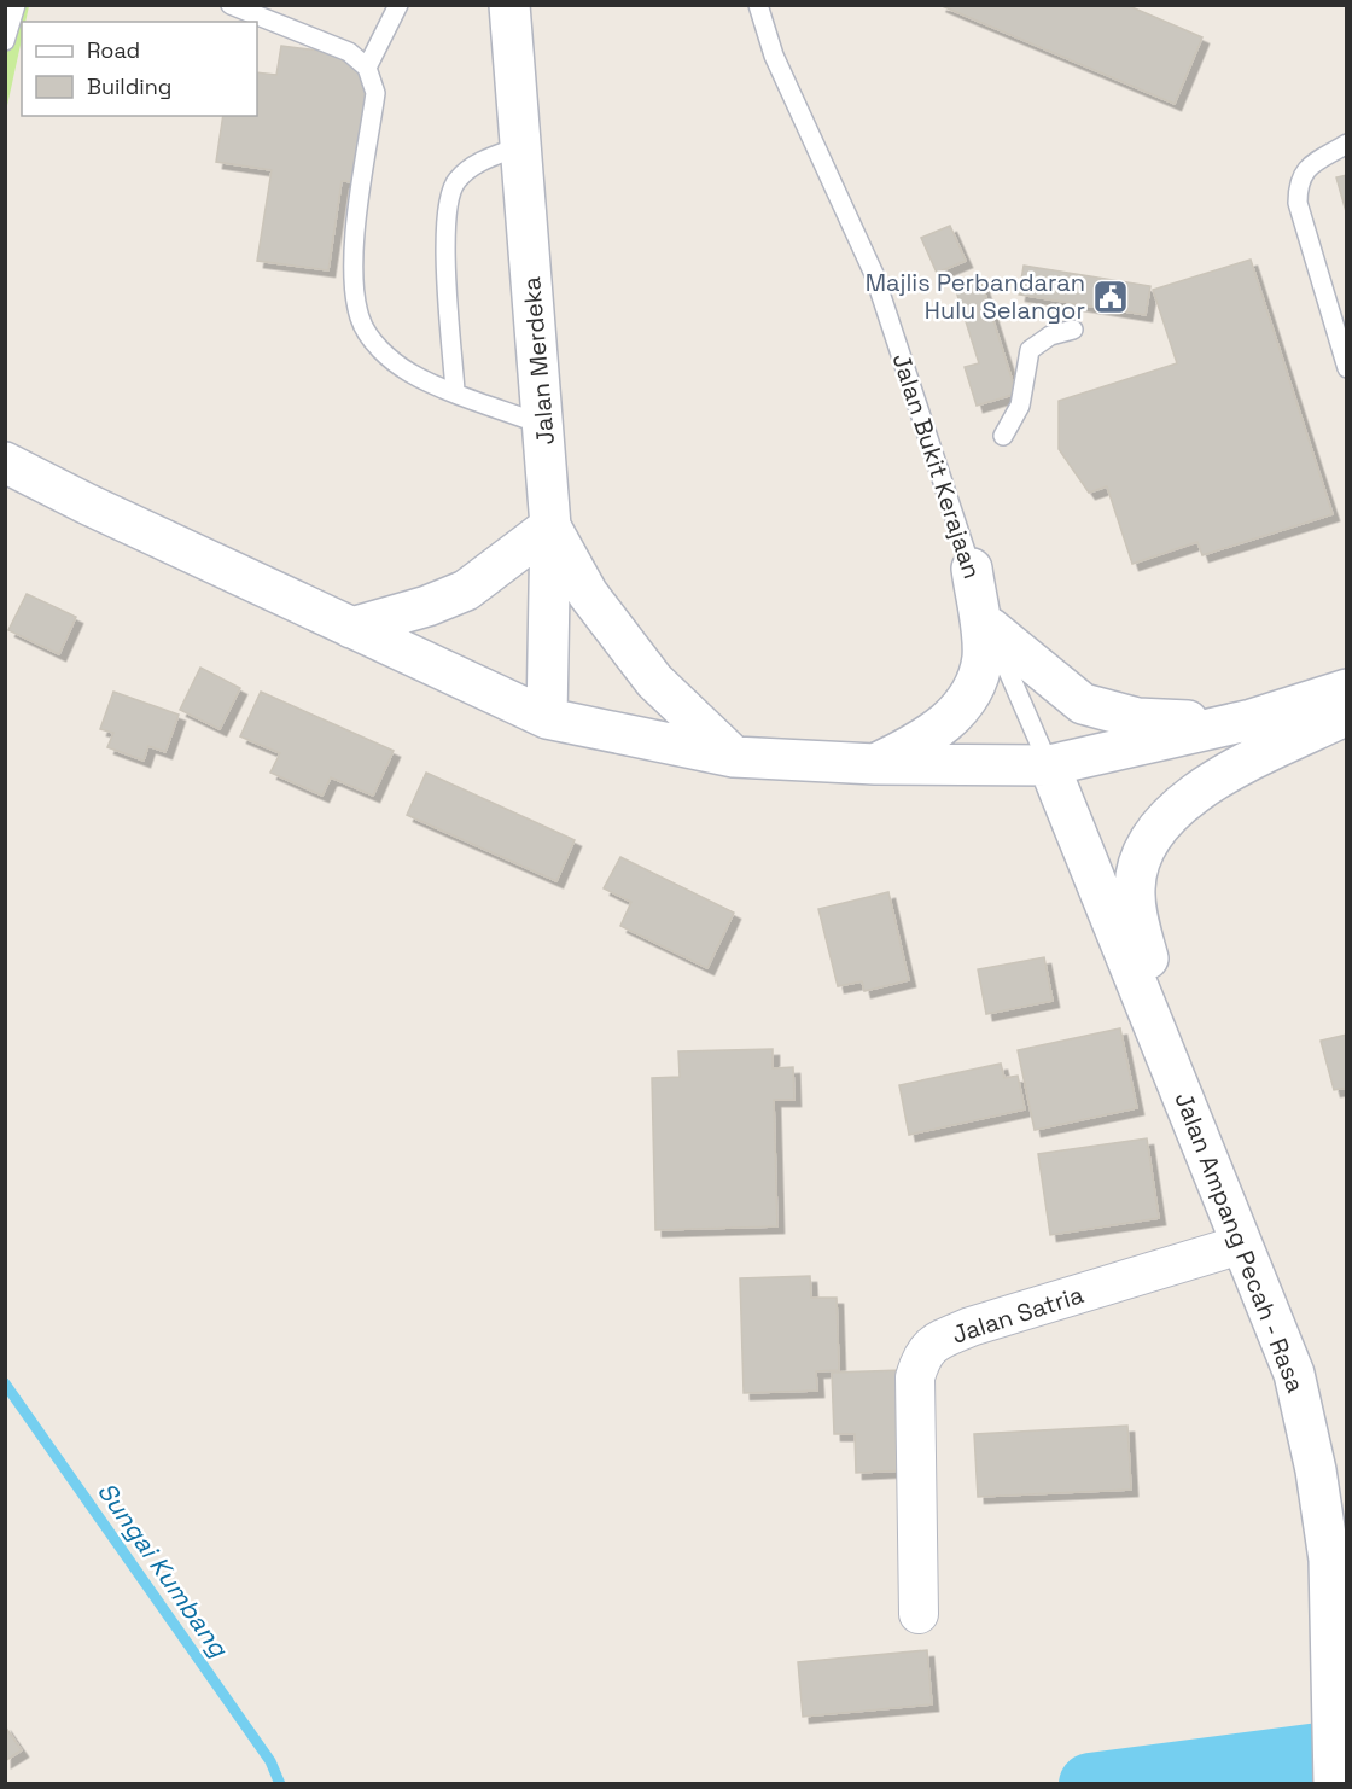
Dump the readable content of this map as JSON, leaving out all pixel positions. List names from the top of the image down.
{
  "streets": {
    "main road": ["Jalan Merdeka", "Jalan Ampang Pecah - Rasa"],
    "street": ["Jalan Satria"],
    "lane": ["Jalan Bukit Kerajaan"]
  },
  "crossings": [
    ["Jalan Bukit Kerajaan", "Jalan Ampang Pecah - Rasa"],
    ["Jalan Ampang Pecah - Rasa", "Jalan Satria"]
  ],
  "water": ["Sungai Kumbang"],
  "places": {
    "public building": ["Majlis Perbandaran Hulu Selangor"]
  },
  "legend": ["Road", "Building"]
}
